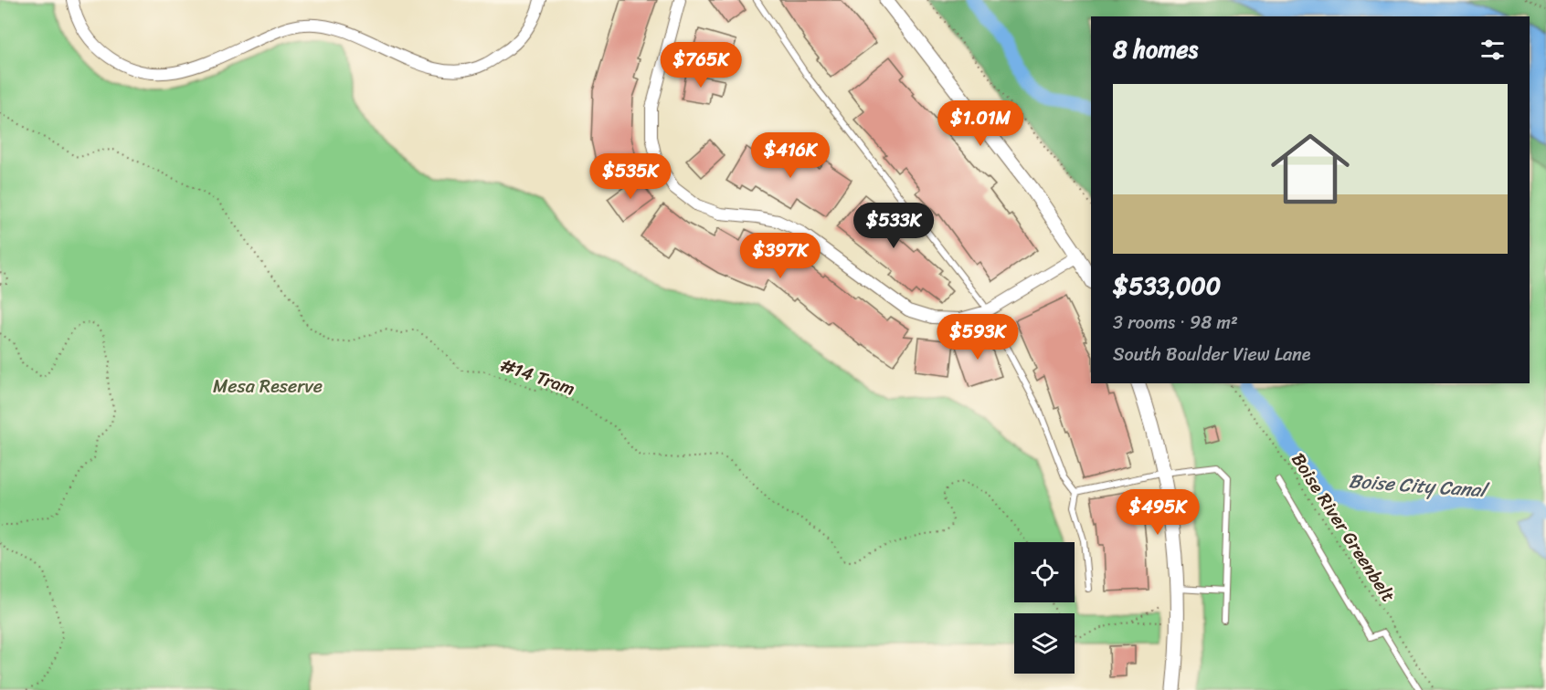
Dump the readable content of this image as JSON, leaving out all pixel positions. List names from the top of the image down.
{
  "streets": {
    "path": ["#14 Tram", "Boise River Greenbelt"]
  },
  "water": ["Boise City Canal"],
  "parks": ["Mesa Reserve"],
  "page": {
    "heading": "8 homes",
    "price": [
      "$765K",
      "$1.01M",
      "$416K",
      "$535K",
      "$533K",
      "$397K",
      "$593K",
      "$495K"
    ],
    "list": [
      {
        "name": "$533,000",
        "note": "3 rooms · 98 m² · South Boulder View Lane"
      }
    ]
  }
}
